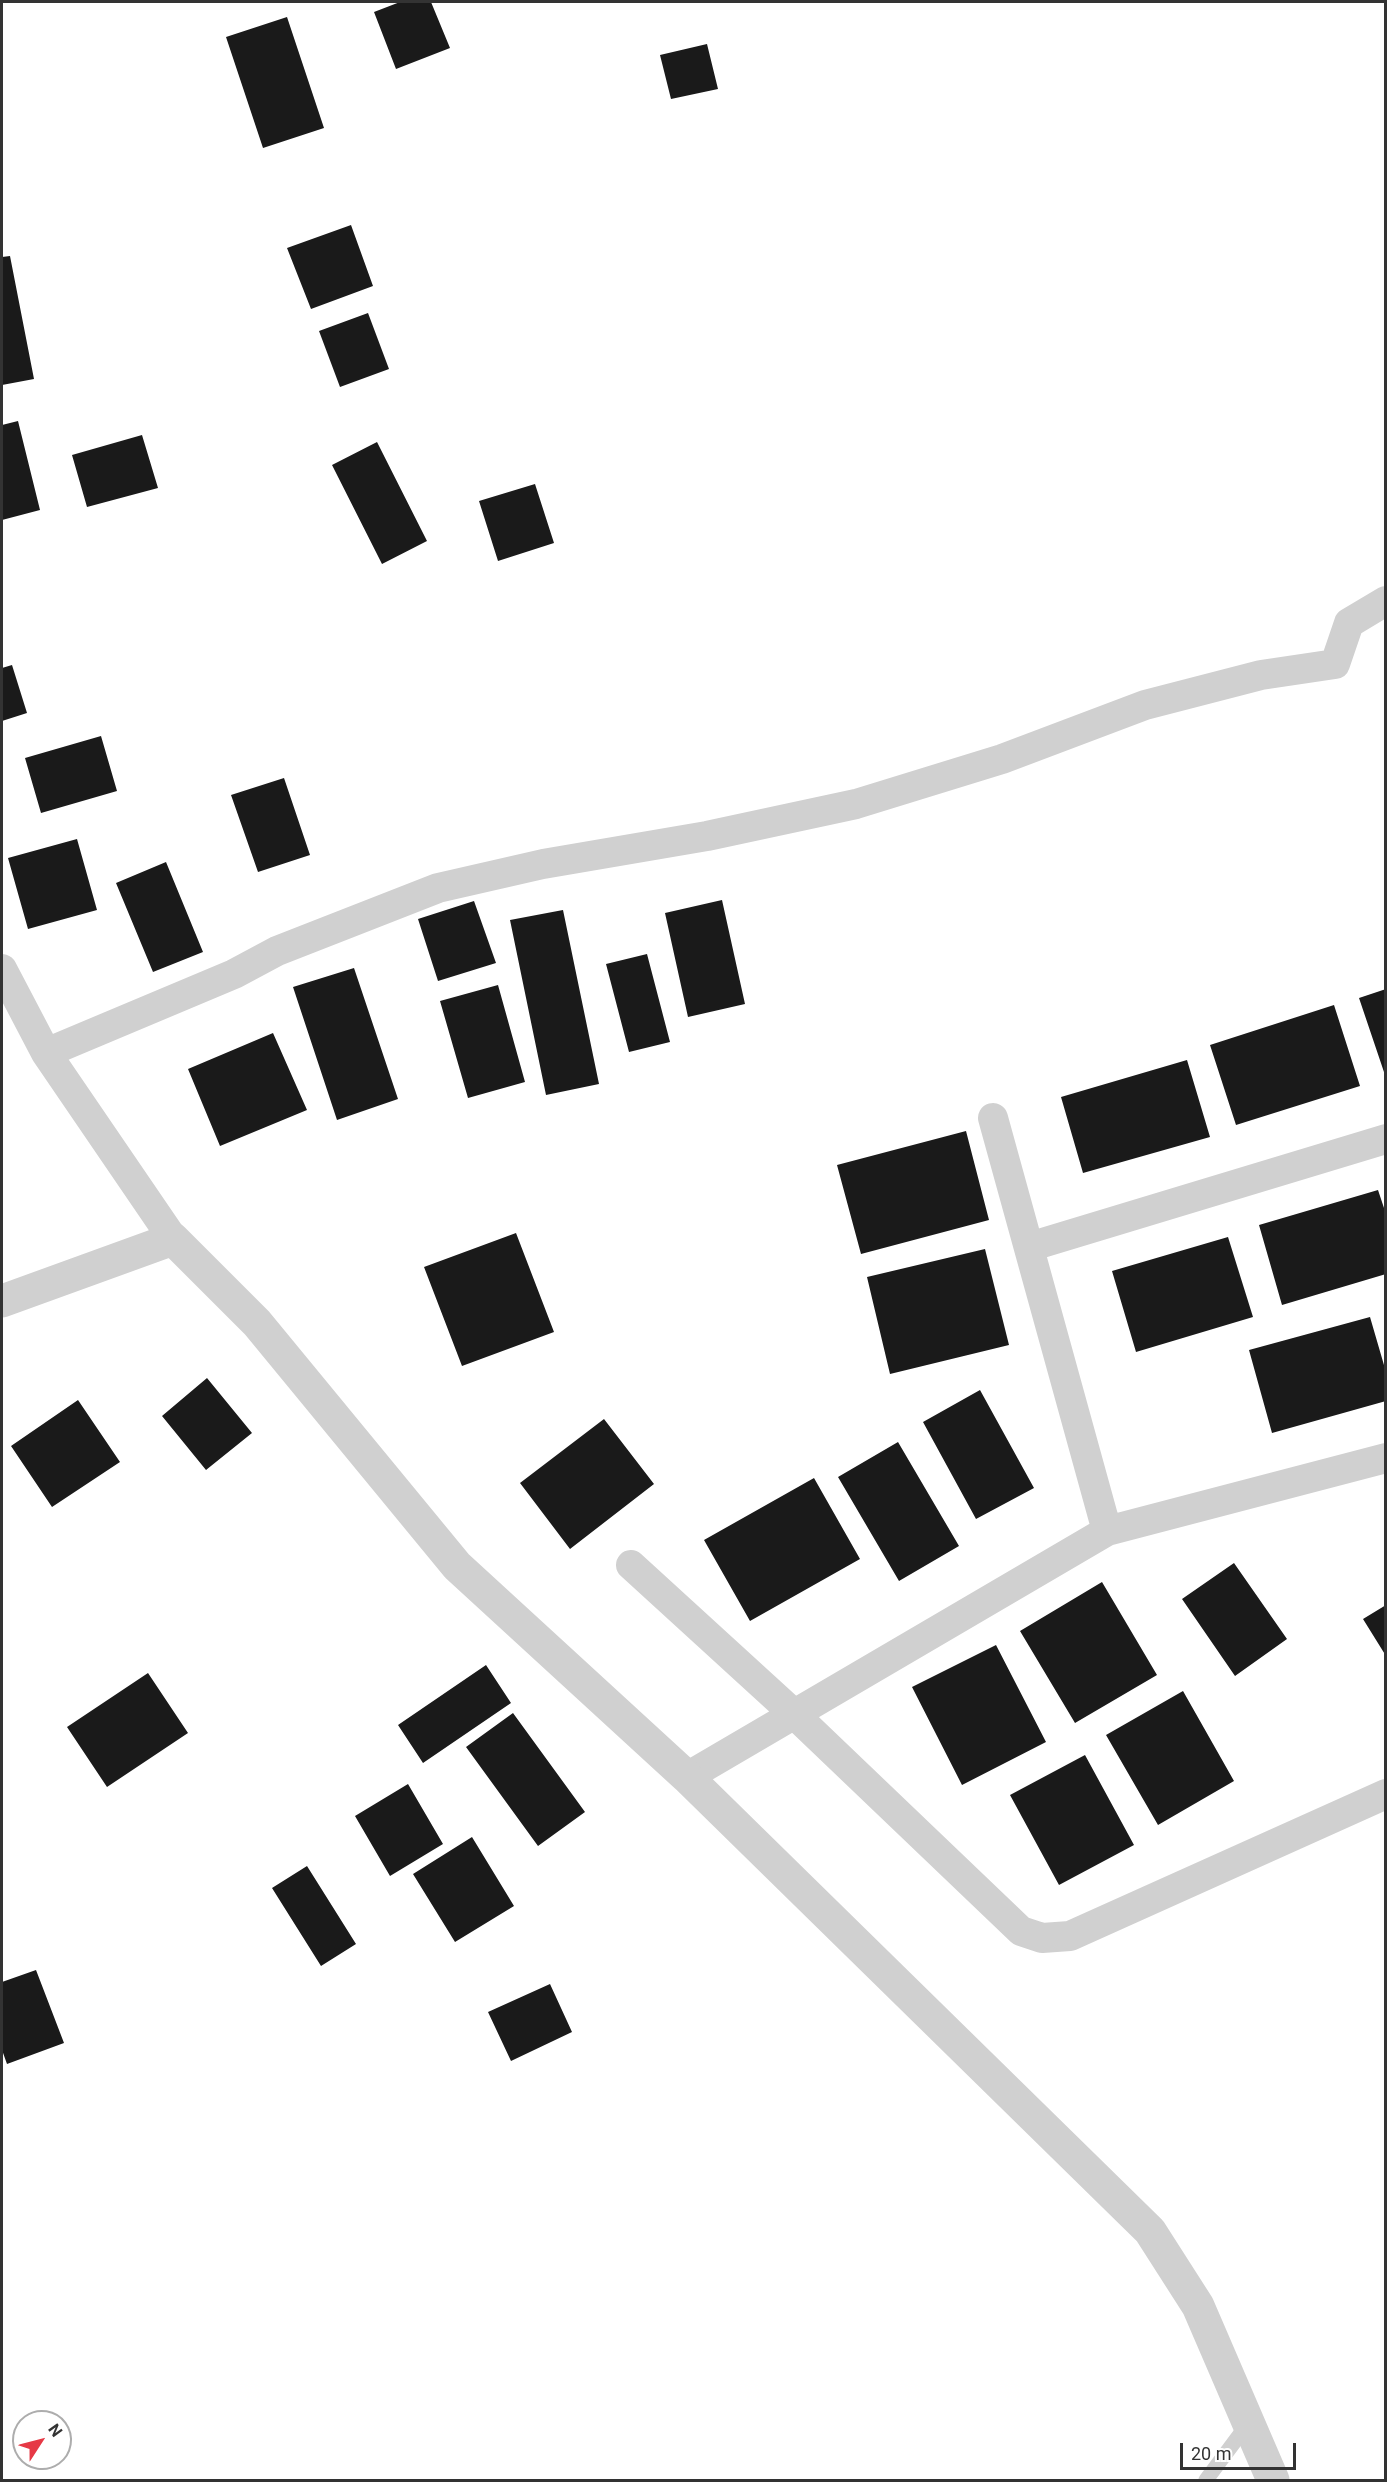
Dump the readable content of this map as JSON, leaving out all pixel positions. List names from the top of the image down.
{
  "scale_bar": "20 m",
  "north": "top right"
}
